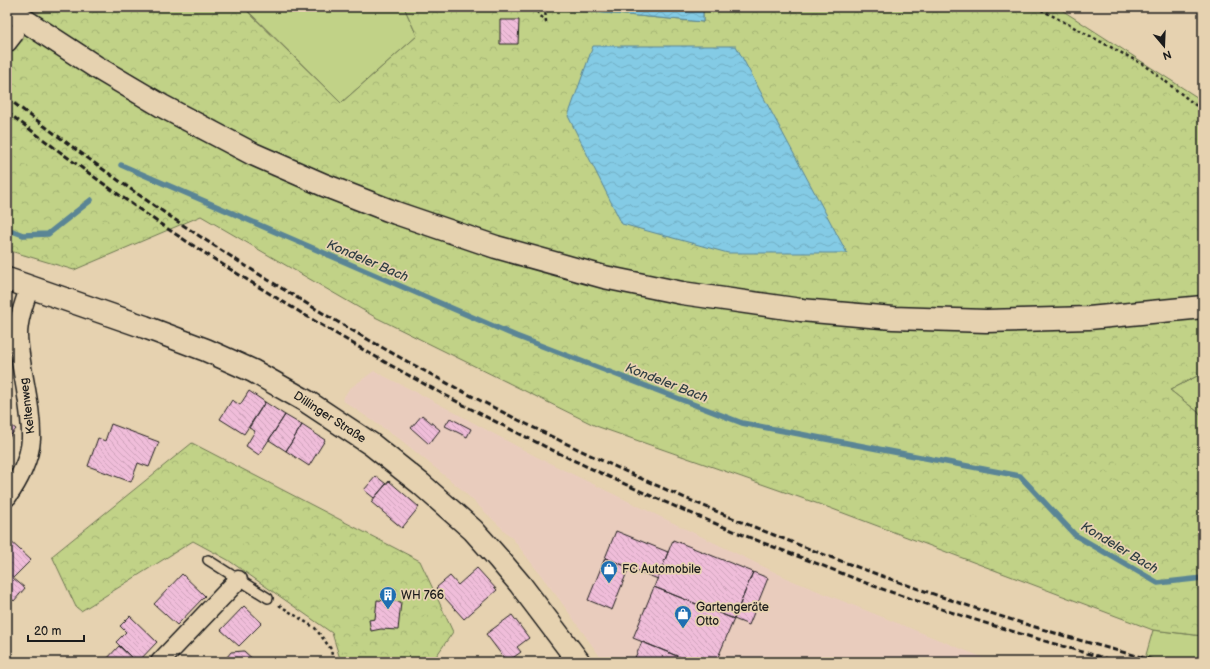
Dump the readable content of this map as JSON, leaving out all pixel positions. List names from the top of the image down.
{
  "streets": {
    "main road": ["Dillinger Straße"],
    "street": ["Keltenweg"]
  },
  "crossings": [
    ["Keltenweg", "Dillinger Straße"]
  ],
  "water": ["Kondeler Bach"],
  "places": {
    "shop": ["FC Automobile", "Gartengeräte Otto"],
    "building": ["WH 766"]
  },
  "scale_bar": "20 m",
  "north": "bottom"
}
